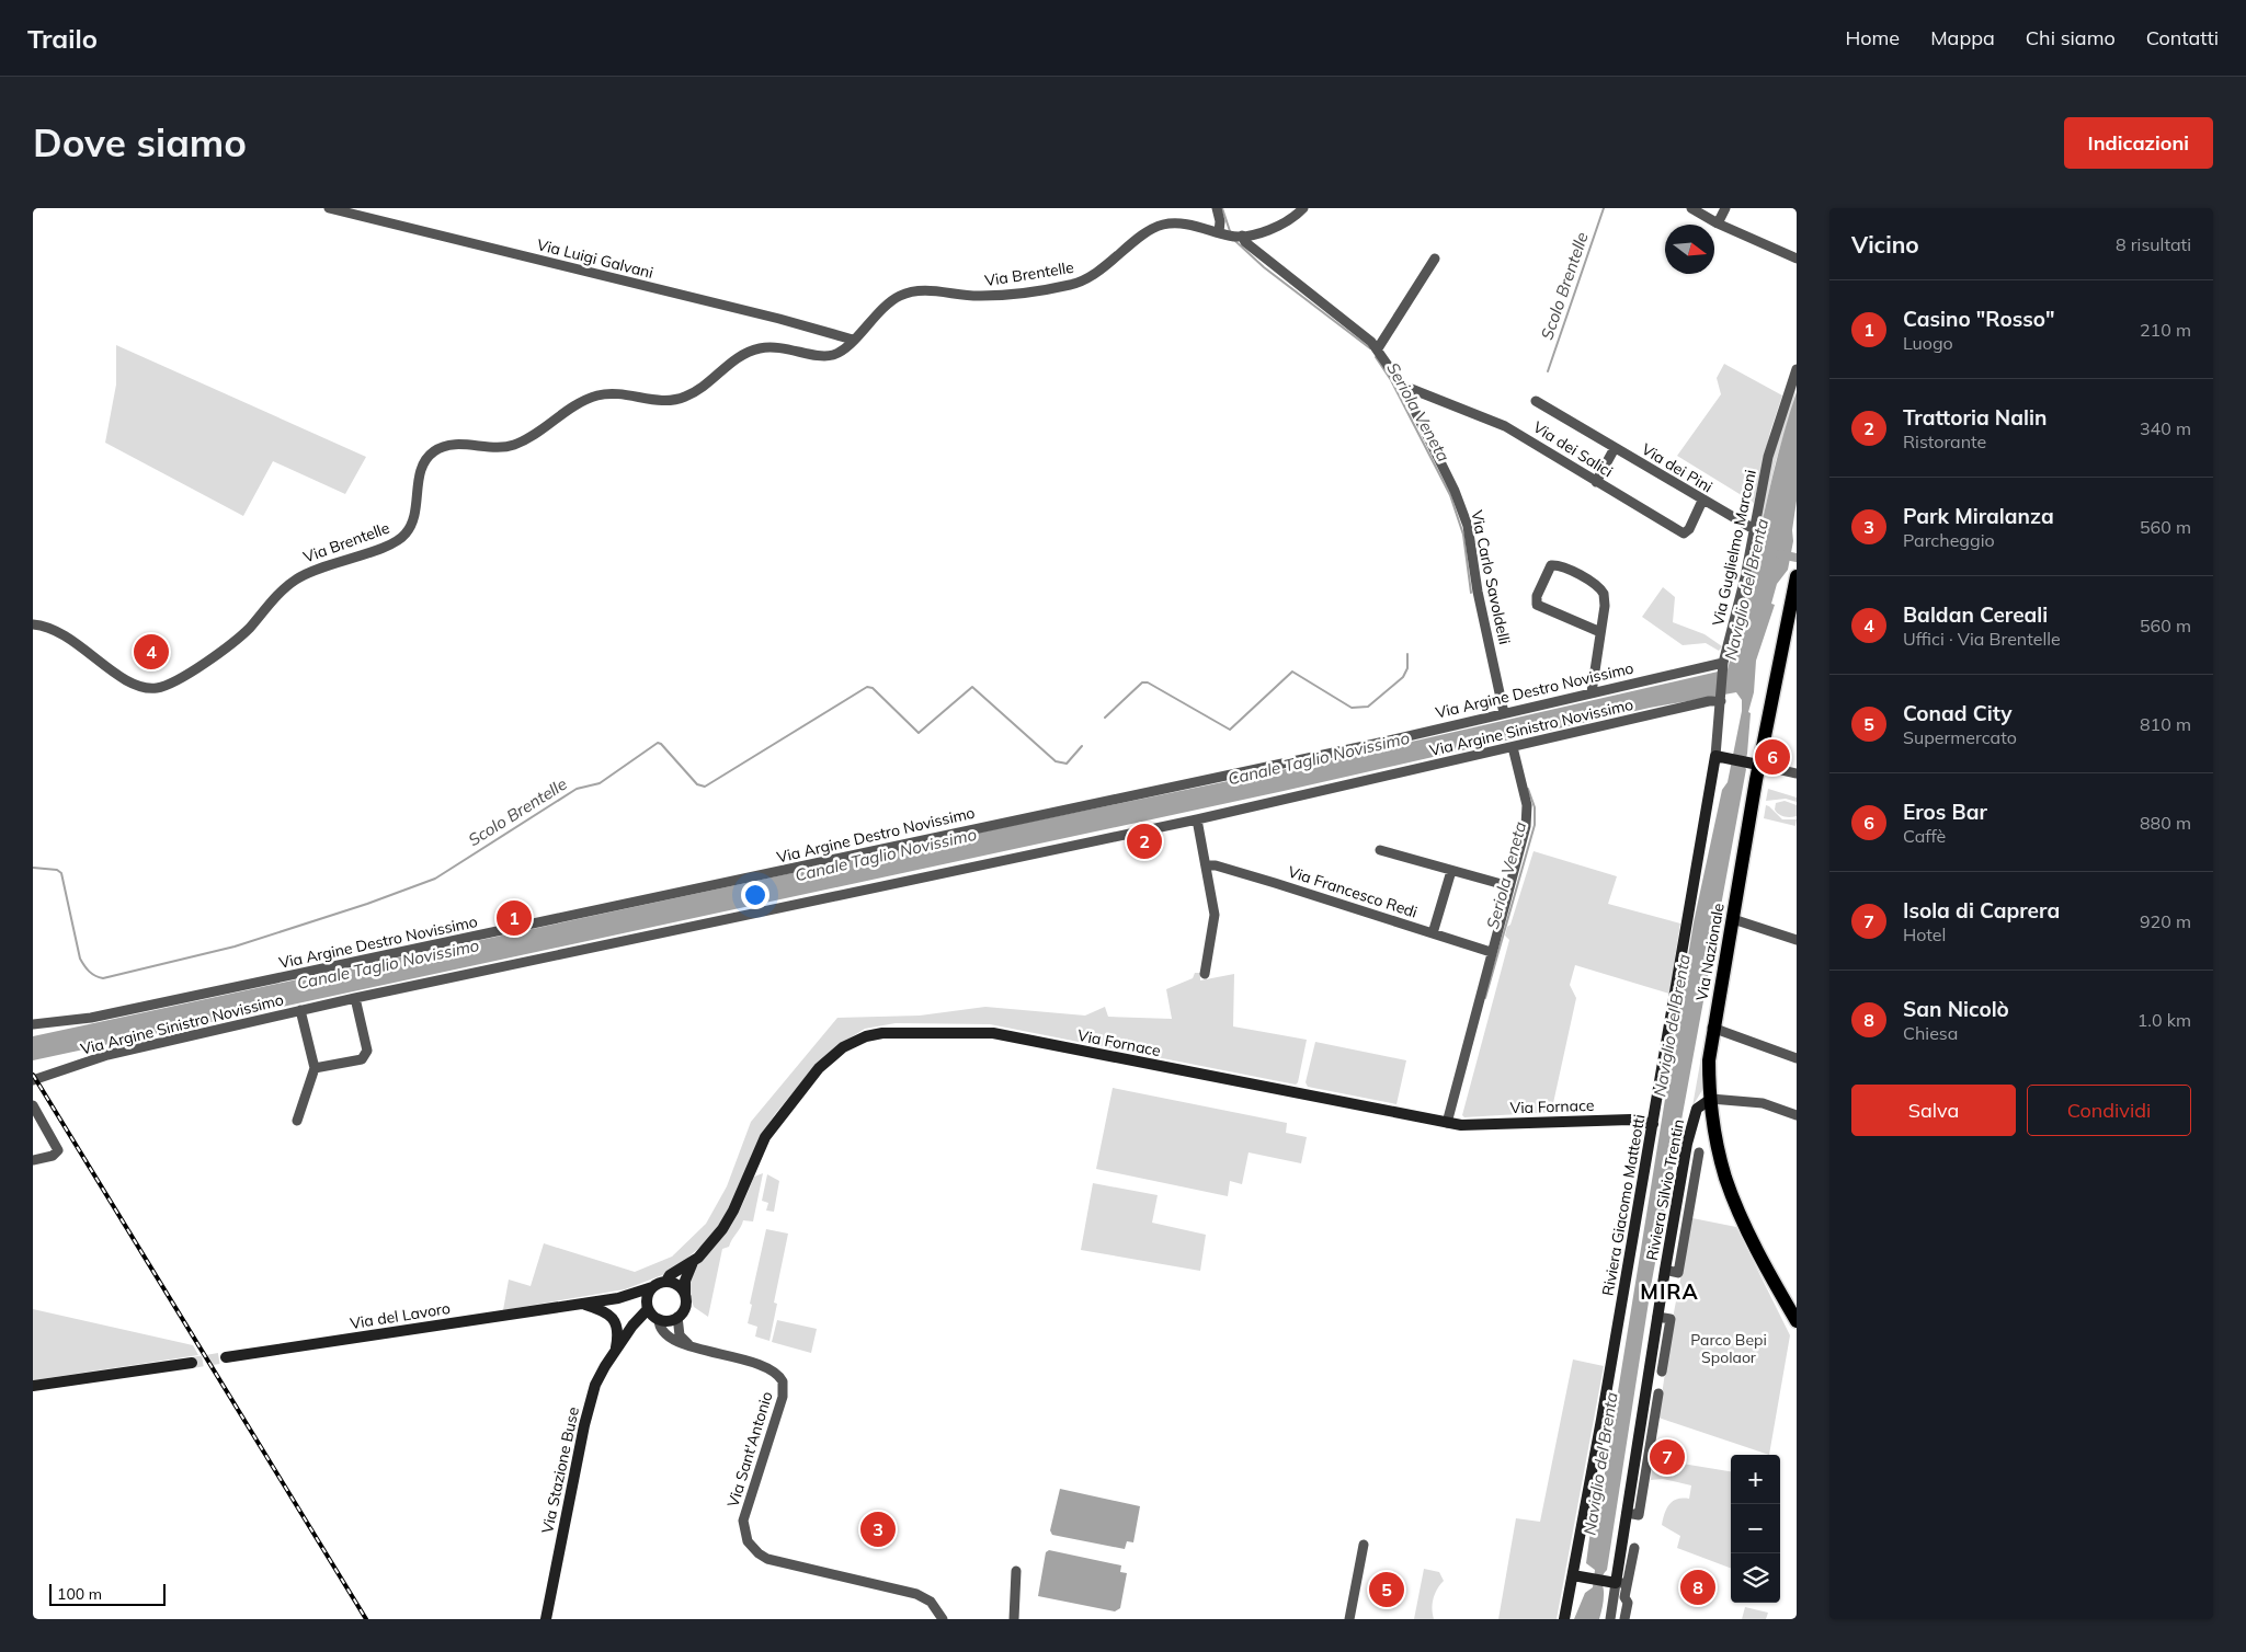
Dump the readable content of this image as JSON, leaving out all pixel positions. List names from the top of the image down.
{
  "streets": {
    "main road": ["Via Nazionale"],
    "street": [
      "Via Luigi Galvani",
      "Via Brentelle",
      "Via dei Salici",
      "Via dei Pini",
      "Via Guglielmo Marconi",
      "Via Carlo Savoldelli",
      "Via Argine Destro Novissimo",
      "Via Argine Sinistro Novissimo",
      "Via Francesco Redi",
      "Via Fornace",
      "Riviera Silvio Trentin",
      "Riviera Giacomo Matteotti",
      "Via del Lavoro",
      "Via Sant'Antonio",
      "Via Stazione Buse"
    ]
  },
  "crossings": [
    ["Via Luigi Galvani", "Via Brentelle"],
    ["Via Brentelle", "Via Carlo Savoldelli"],
    ["Via dei Salici", "Via dei Pini"],
    ["Via dei Salici", "Via Carlo Savoldelli"],
    ["Via dei Pini", "Via Guglielmo Marconi"],
    ["Via Guglielmo Marconi", "Via Argine Destro Novissimo"],
    ["Via Guglielmo Marconi", "Via Argine Sinistro Novissimo"],
    ["Via Guglielmo Marconi", "Riviera Giacomo Matteotti"],
    ["Via Carlo Savoldelli", "Via Argine Destro Novissimo"],
    ["Via Nazionale", "Riviera Silvio Trentin"],
    ["Via Fornace", "Riviera Giacomo Matteotti"],
    ["Via Fornace", "Via del Lavoro"],
    ["Via Fornace", "Via Sant'Antonio"],
    ["Via Fornace", "Via Stazione Buse"],
    ["Via del Lavoro", "Via Sant'Antonio"],
    ["Via del Lavoro", "Via Stazione Buse"],
    ["Via Sant'Antonio", "Via Stazione Buse"]
  ],
  "districts": ["MIRA"],
  "water": [
    "Scolo Brentelle",
    "Seriola Veneta",
    "Naviglio del Brenta",
    "Canale Taglio Novissimo"
  ],
  "parks": ["Parco Bepi Spolaor"],
  "scale_bar": "100 m",
  "north": "right",
  "page": {
    "header": "Trailo",
    "nav": [
      "Home",
      "Mappa",
      "Chi siamo",
      "Contatti"
    ],
    "buttons": [
      "Indicazioni",
      ["Salva", "Condividi"]
    ],
    "title": "Dove siamo",
    "heading": ["Vicino", "8 risultati"],
    "list": [
      {
        "mark": "1",
        "name": "Casino \"Rosso\"",
        "note": "Luogo",
        "value": "210 m"
      },
      {
        "mark": "2",
        "name": "Trattoria Nalin",
        "note": "Ristorante",
        "value": "340 m"
      },
      {
        "mark": "3",
        "name": "Park Miralanza",
        "note": "Parcheggio",
        "value": "560 m"
      },
      {
        "mark": "4",
        "name": "Baldan Cereali",
        "note": "Uffici · Via Brentelle",
        "value": "560 m"
      },
      {
        "mark": "5",
        "name": "Conad City",
        "note": "Supermercato",
        "value": "810 m"
      },
      {
        "mark": "6",
        "name": "Eros Bar",
        "note": "Caffè",
        "value": "880 m"
      },
      {
        "mark": "7",
        "name": "Isola di Caprera",
        "note": "Hotel",
        "value": "920 m"
      },
      {
        "mark": "8",
        "name": "San Nicolò",
        "note": "Chiesa",
        "value": "1.0 km"
      }
    ],
    "pins": [
      "4",
      "6",
      "2",
      "1",
      "7",
      "3",
      "8",
      "5"
    ],
    "map_buttons": ["+", "−"],
    "scale": "100 m"
  }
}
